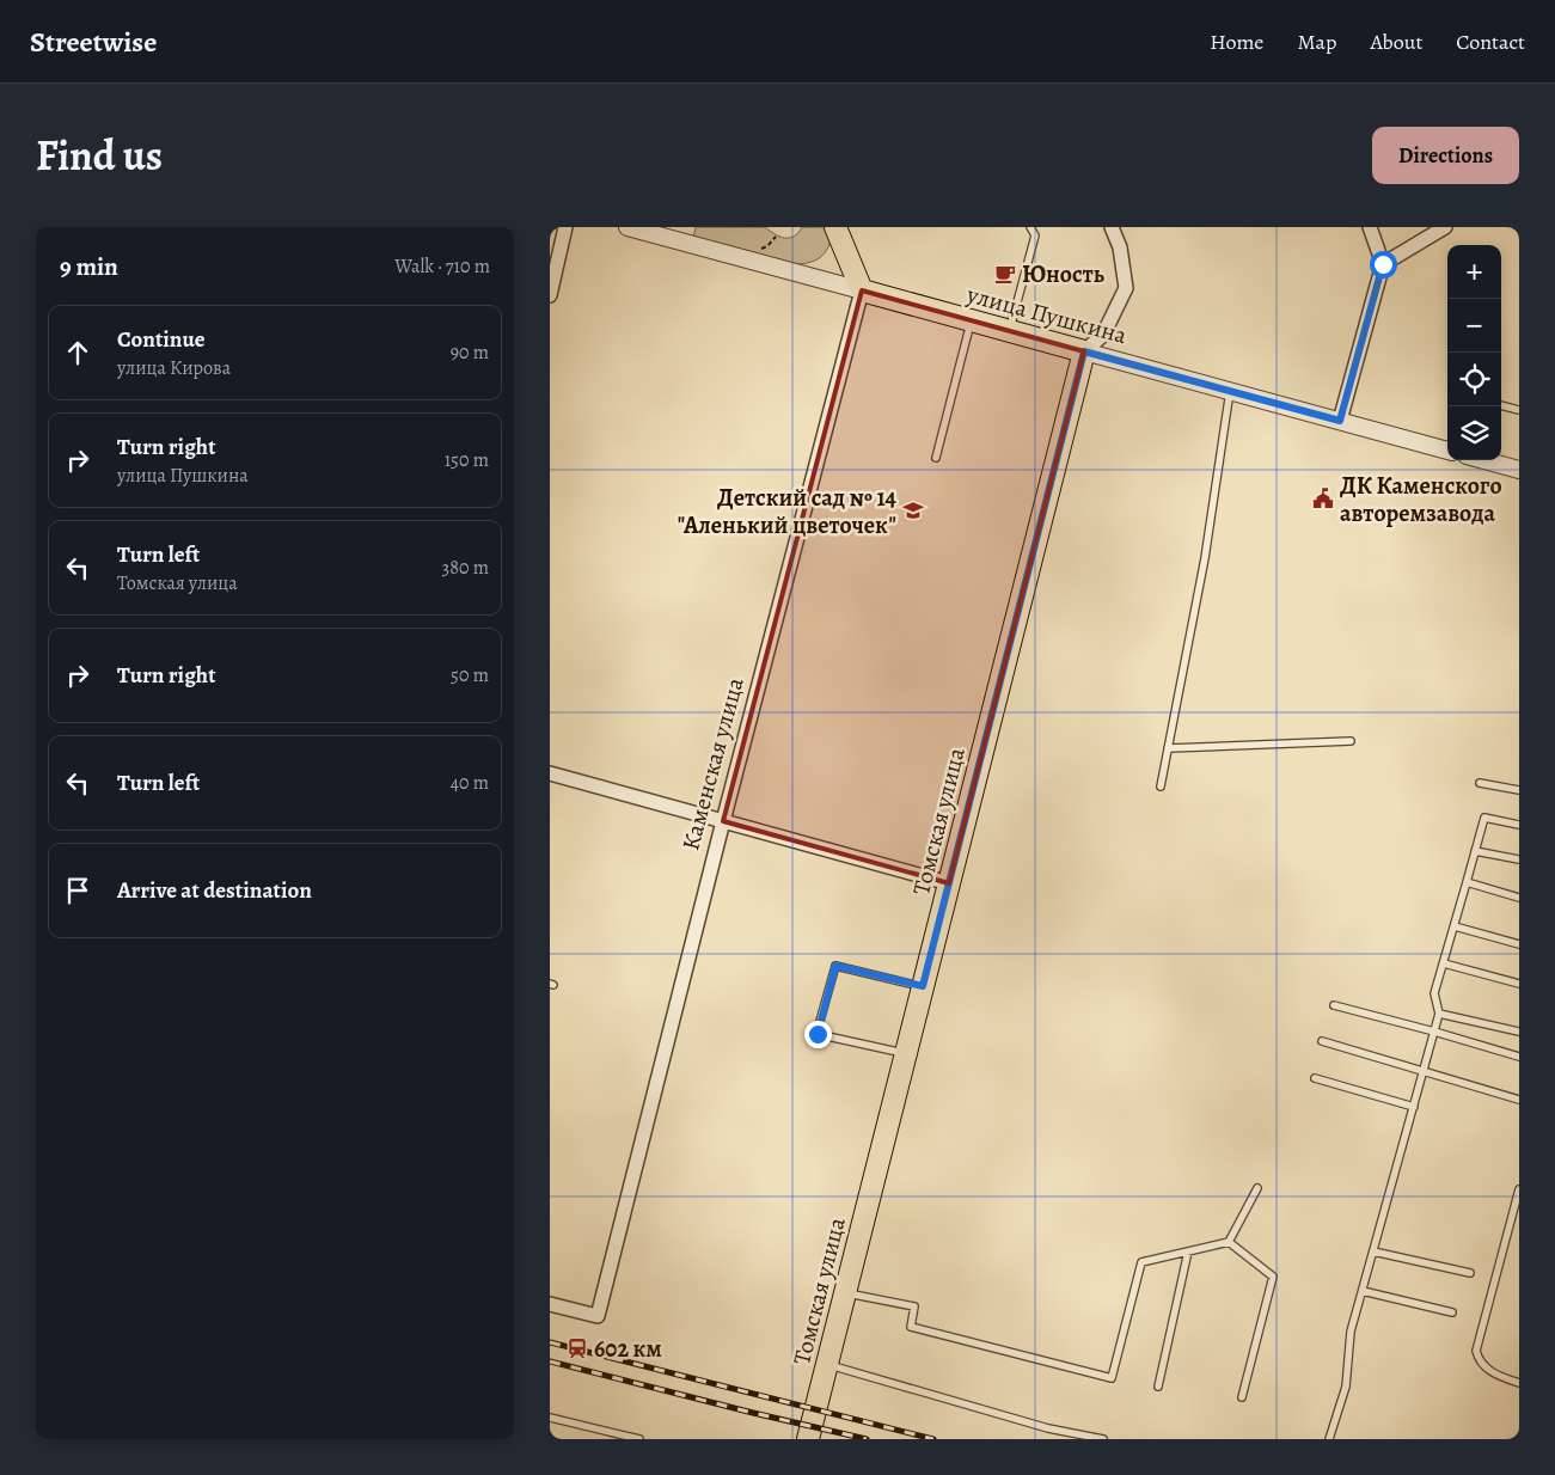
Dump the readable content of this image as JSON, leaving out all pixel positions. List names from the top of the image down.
{
  "streets": {
    "main road": ["улица Пушкина", "Томская улица"],
    "street": ["Каменская улица"]
  },
  "crossings": [
    ["улица Пушкина", "Каменская улица"],
    ["улица Пушкина", "Томская улица"]
  ],
  "places": {
    "cafe": ["Юность"],
    "public building": ["ДК Каменского авторемзавода"],
    "school or university": ["Детский сад № 14 \"Аленький цветочек\""],
    "station": ["602 км"]
  },
  "page": {
    "header": "Streetwise",
    "nav": [
      "Home",
      "Map",
      "About",
      "Contact"
    ],
    "title": "Find us",
    "buttons": "Directions",
    "heading": ["9 min", "Walk · 710 m"],
    "map_buttons": ["+", "−"],
    "list": [
      ["Continue", "улица Кирова", "90 m"],
      ["Turn right", "улица Пушкина", "150 m"],
      ["Turn left", "Томская улица", "380 m"],
      ["Turn right", "50 m"],
      ["Turn left", "40 m"],
      "Arrive at destination"
    ]
  }
}
